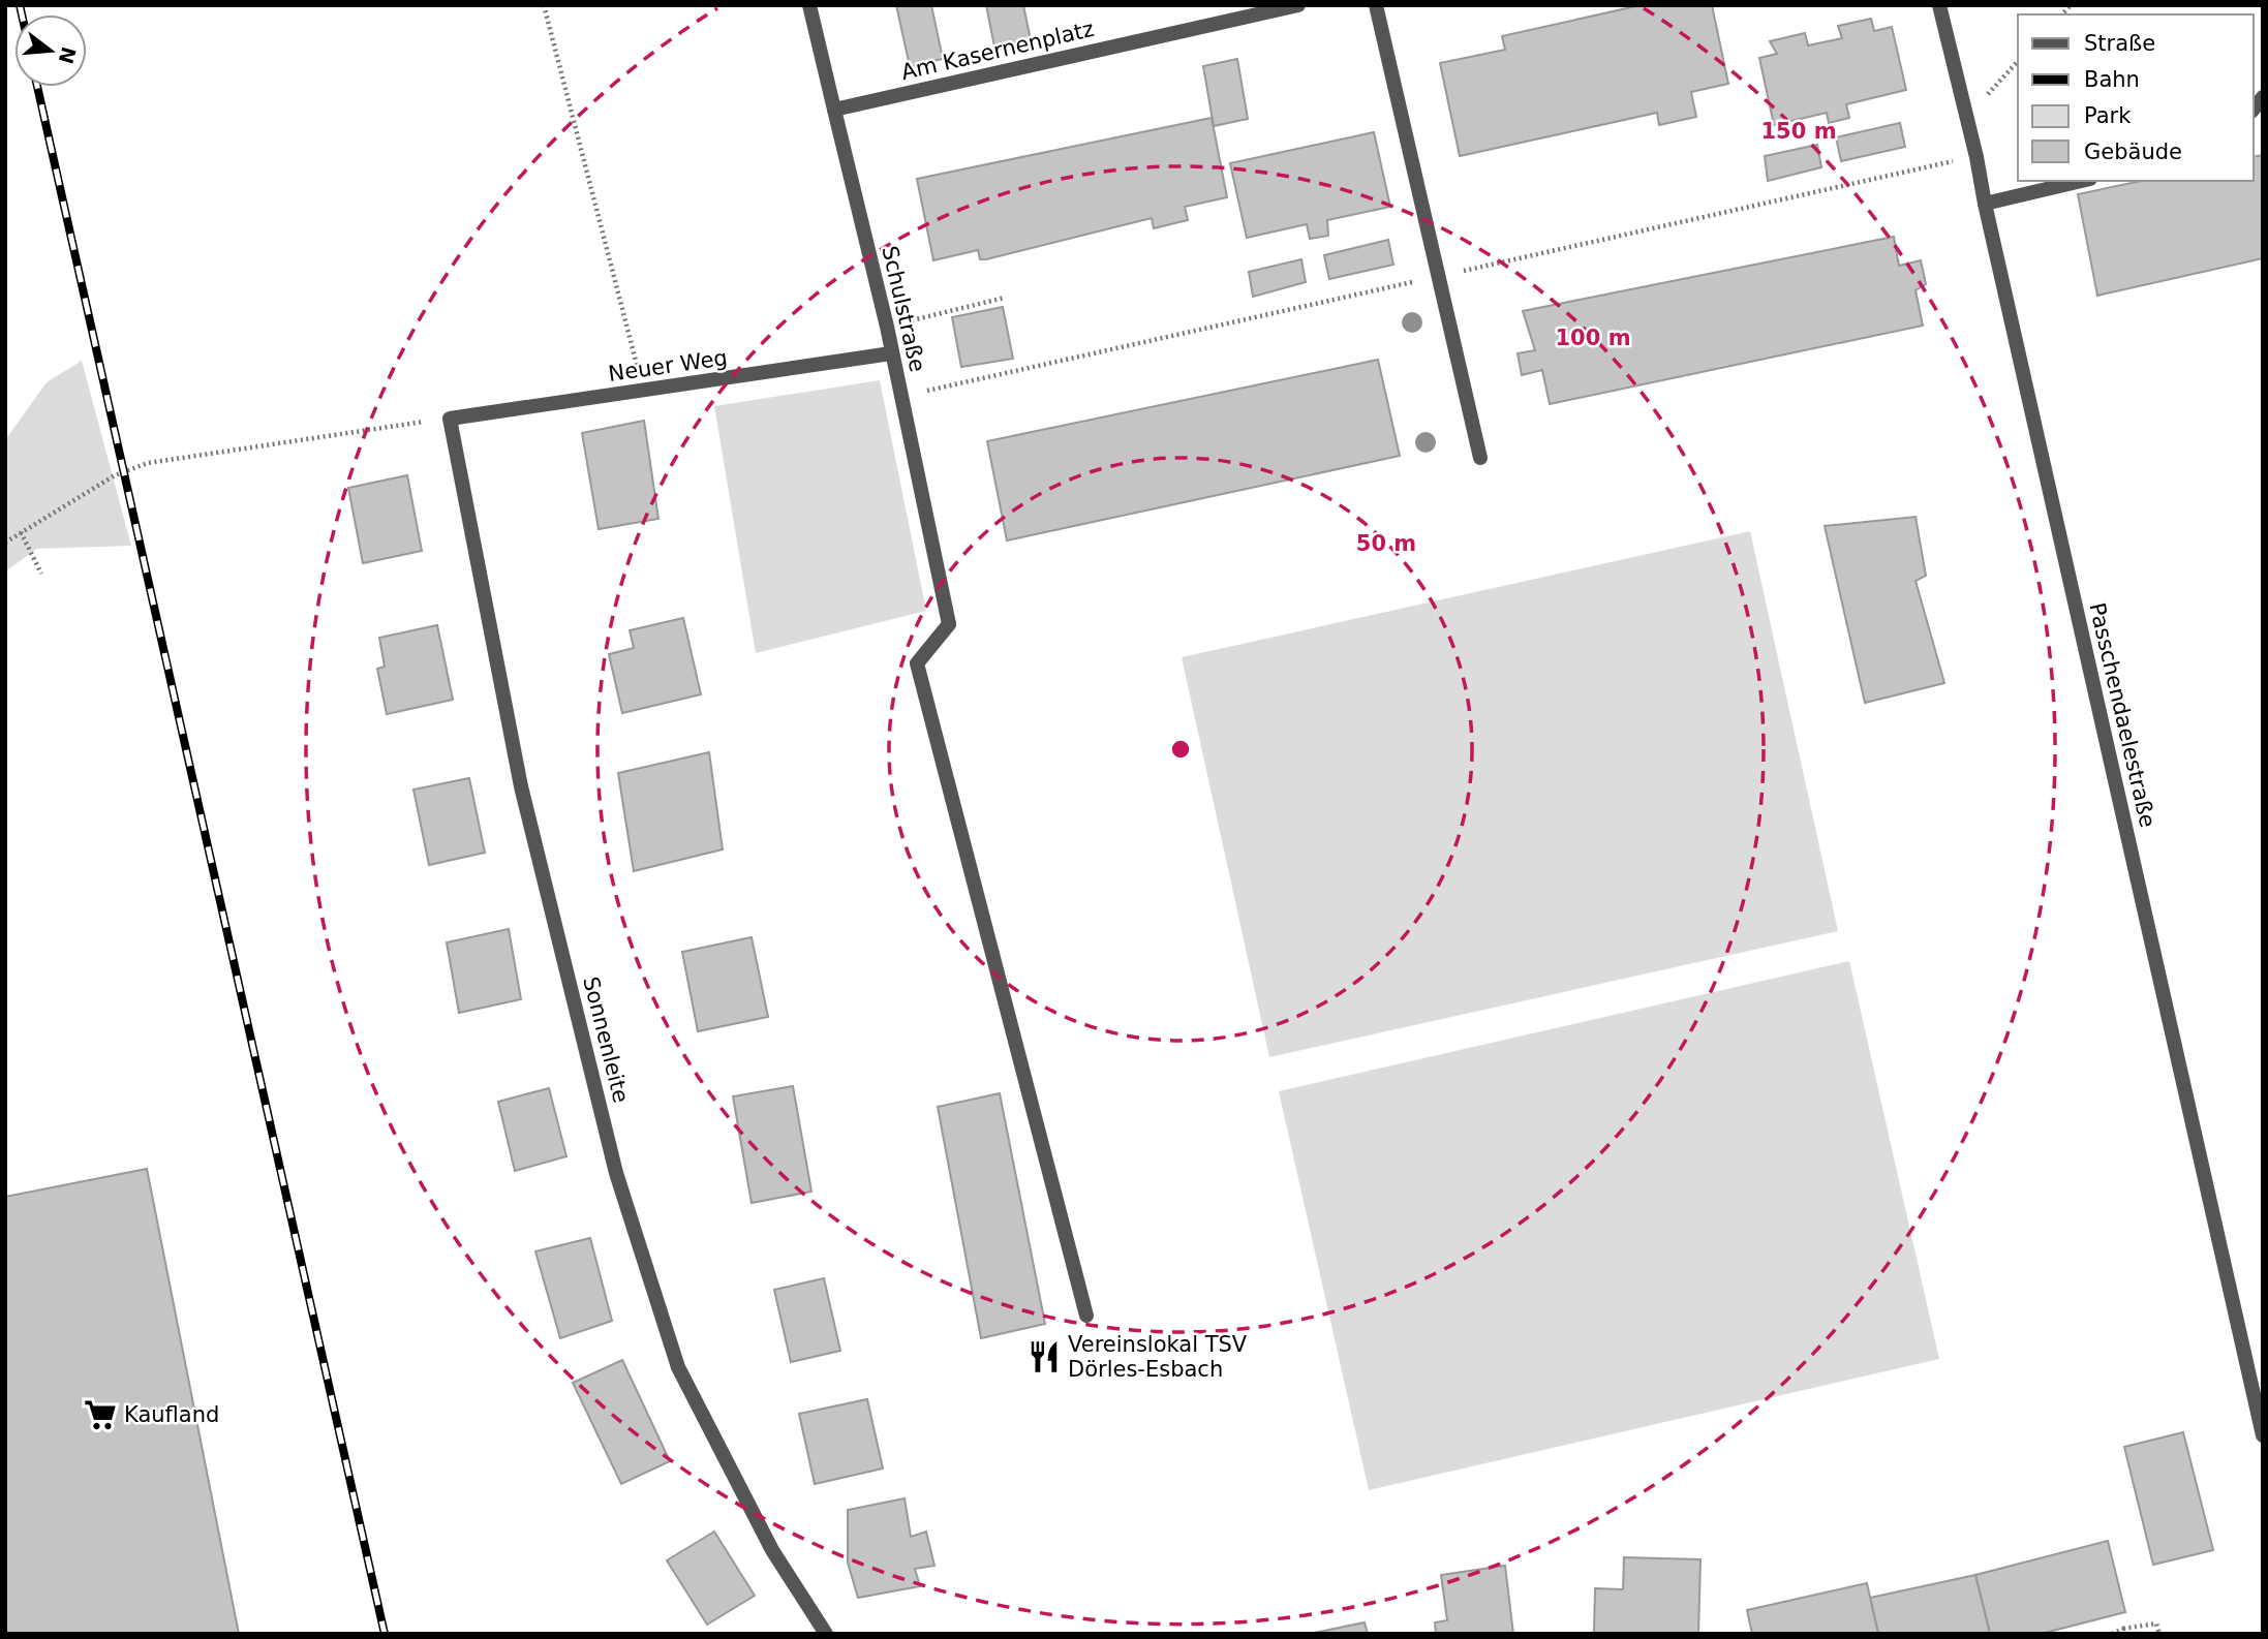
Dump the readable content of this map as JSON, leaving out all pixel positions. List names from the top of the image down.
{
  "streets": {
    "street": [
      "Am Kasernenplatz",
      "Schulstraße",
      "Neuer Weg",
      "Passchendaelestraße",
      "Sonnenleite"
    ]
  },
  "crossings": [
    ["Am Kasernenplatz", "Schulstraße"],
    ["Schulstraße", "Neuer Weg"],
    ["Neuer Weg", "Sonnenleite"]
  ],
  "places": {
    "restaurant": ["Vereinslokal TSV Dörles-Esbach"],
    "supermarket": ["Kaufland"]
  },
  "legend": [
    "Straße",
    "Bahn",
    "Park",
    "Gebäude"
  ],
  "north": "right",
  "rings": ["150 m", "100 m", "50 m"]
}
